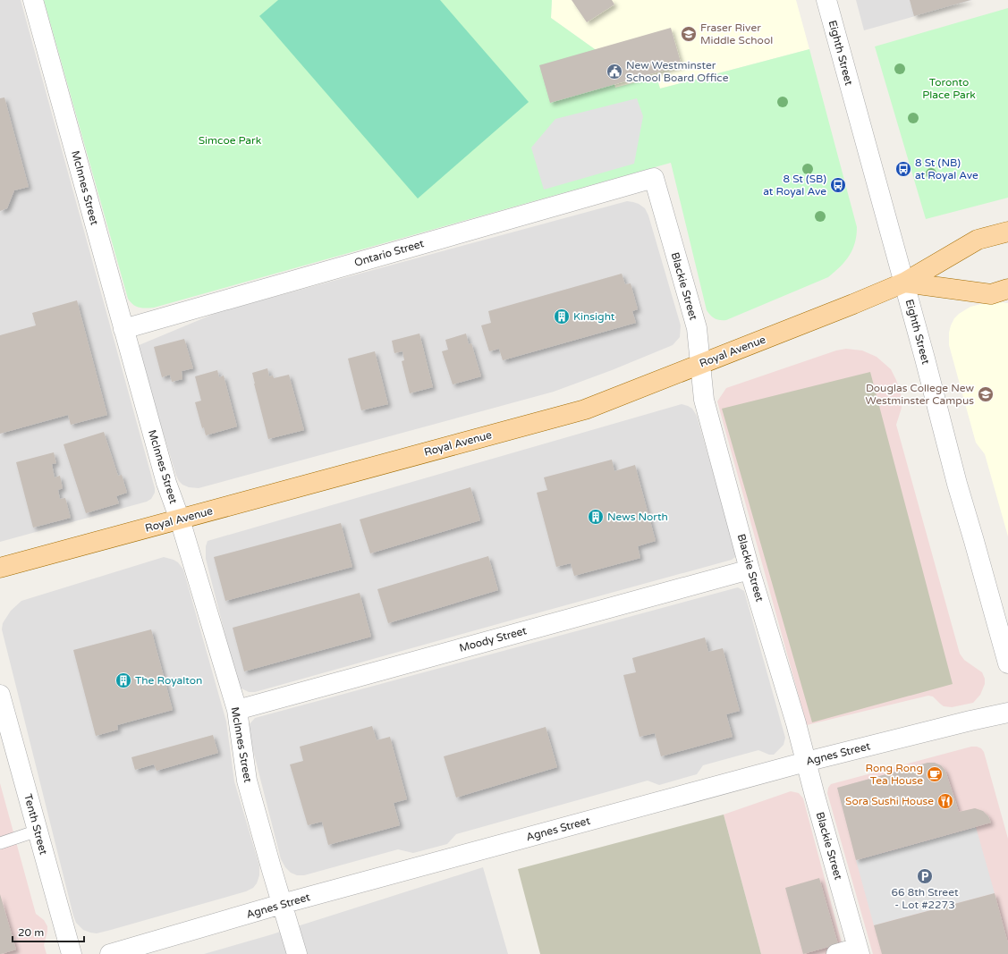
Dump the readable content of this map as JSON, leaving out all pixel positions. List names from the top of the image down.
{
  "streets": {
    "main road": ["Royal Avenue"],
    "street": [
      "Eighth Street",
      "McInnes Street",
      "Ontario Street",
      "Blackie Street",
      "Moody Street",
      "Agnes Street",
      "Tenth Street"
    ]
  },
  "crossings": [
    ["Eighth Street", "Royal Avenue"],
    ["McInnes Street", "Ontario Street"],
    ["McInnes Street", "Royal Avenue"],
    ["McInnes Street", "Moody Street"],
    ["McInnes Street", "Agnes Street"],
    ["Ontario Street", "Blackie Street"],
    ["Blackie Street", "Royal Avenue"],
    ["Blackie Street", "Moody Street"],
    ["Blackie Street", "Agnes Street"]
  ],
  "parks": ["Toronto Place Park", "Simcoe Park"],
  "places": {
    "school or university": ["Fraser River Middle School", "Douglas College New Westminster Campus"],
    "public building": ["New Westminster School Board Office"],
    "bus stop": ["8 St (NB) at Royal Ave", "8 St (SB) at Royal Ave"],
    "building": ["Kinsight", "News North", "The Royalton"],
    "cafe": ["Rong Rong Tea House"],
    "restaurant": ["Sora Sushi House"],
    "parking": ["66 8th Street - Lot #2273"]
  },
  "scale_bar": "20 m"
}
